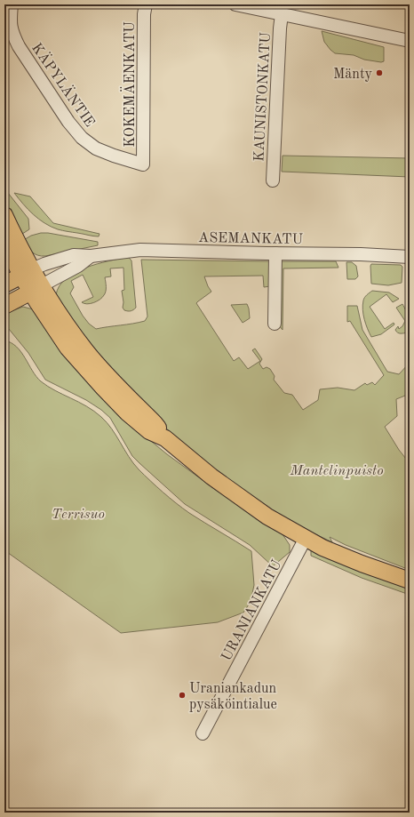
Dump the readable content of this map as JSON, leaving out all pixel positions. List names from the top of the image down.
{
  "streets": {
    "street": [
      "KÄPYLÄNTIE",
      "KOKEMÄENKATU",
      "KAUNISTONKATU",
      "ASEMANKATU",
      "URANIANKATU"
    ]
  },
  "crossings": [
    ["KÄPYLÄNTIE", "KOKEMÄENKATU"]
  ],
  "parks": ["Mantelinpuisto", "Terrisuo"],
  "places": ["Mänty", "Uraniankadun pysäköintialue"]
}
